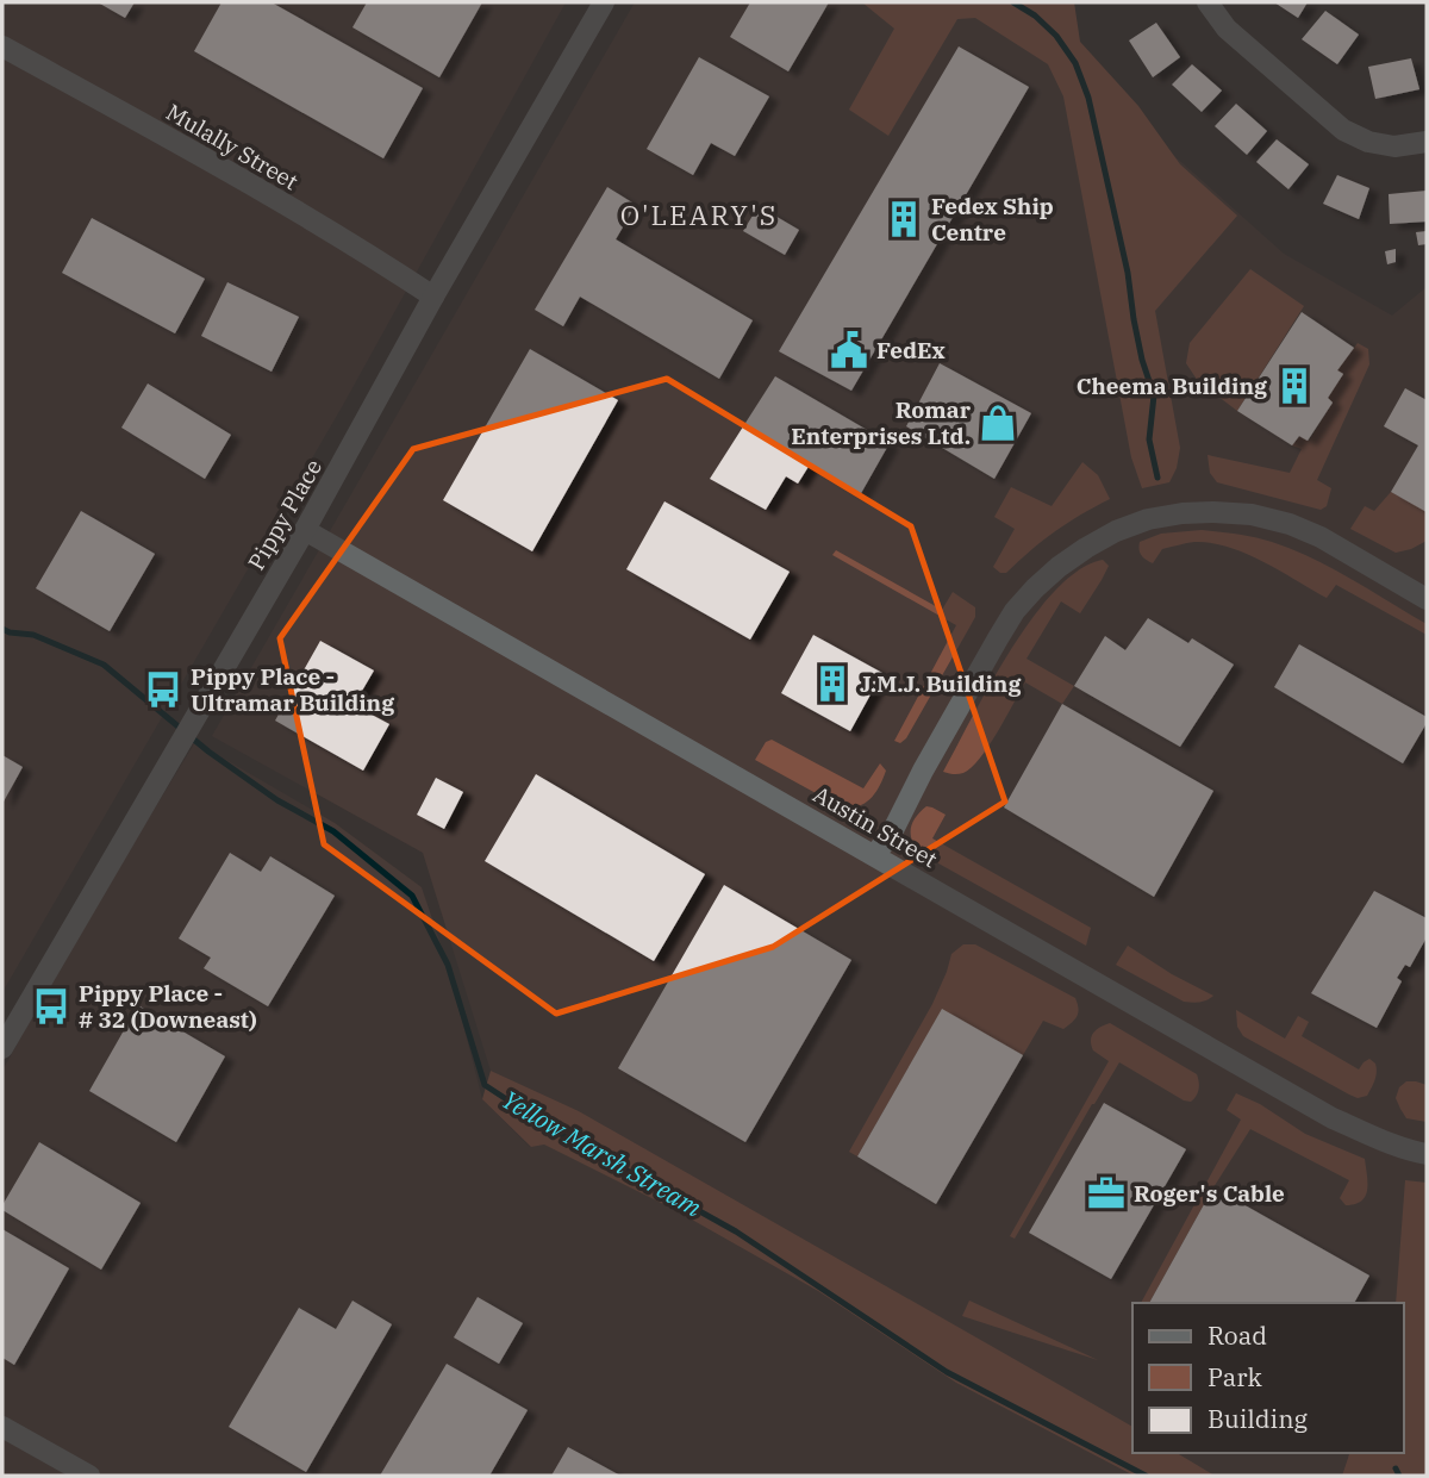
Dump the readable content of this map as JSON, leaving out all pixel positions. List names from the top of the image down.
{
  "streets": {
    "street": ["Mulally Street", "Pippy Place", "Austin Street"]
  },
  "crossings": [
    ["Mulally Street", "Pippy Place"],
    ["Pippy Place", "Austin Street"]
  ],
  "districts": ["O'LEARY'S"],
  "water": ["Yellow Marsh Stream"],
  "places": {
    "building": ["Fedex Ship Centre", "Cheema Building", "J.M.J. Building"],
    "public building": ["FedEx"],
    "shop": ["Romar Enterprises Ltd."],
    "bus stop": ["Pippy Place - Ultramar Building", "Pippy Place - # 32 (Downeast)"],
    "office": ["Roger's Cable"]
  },
  "legend": ["Road", "Park", "Building"]
}
